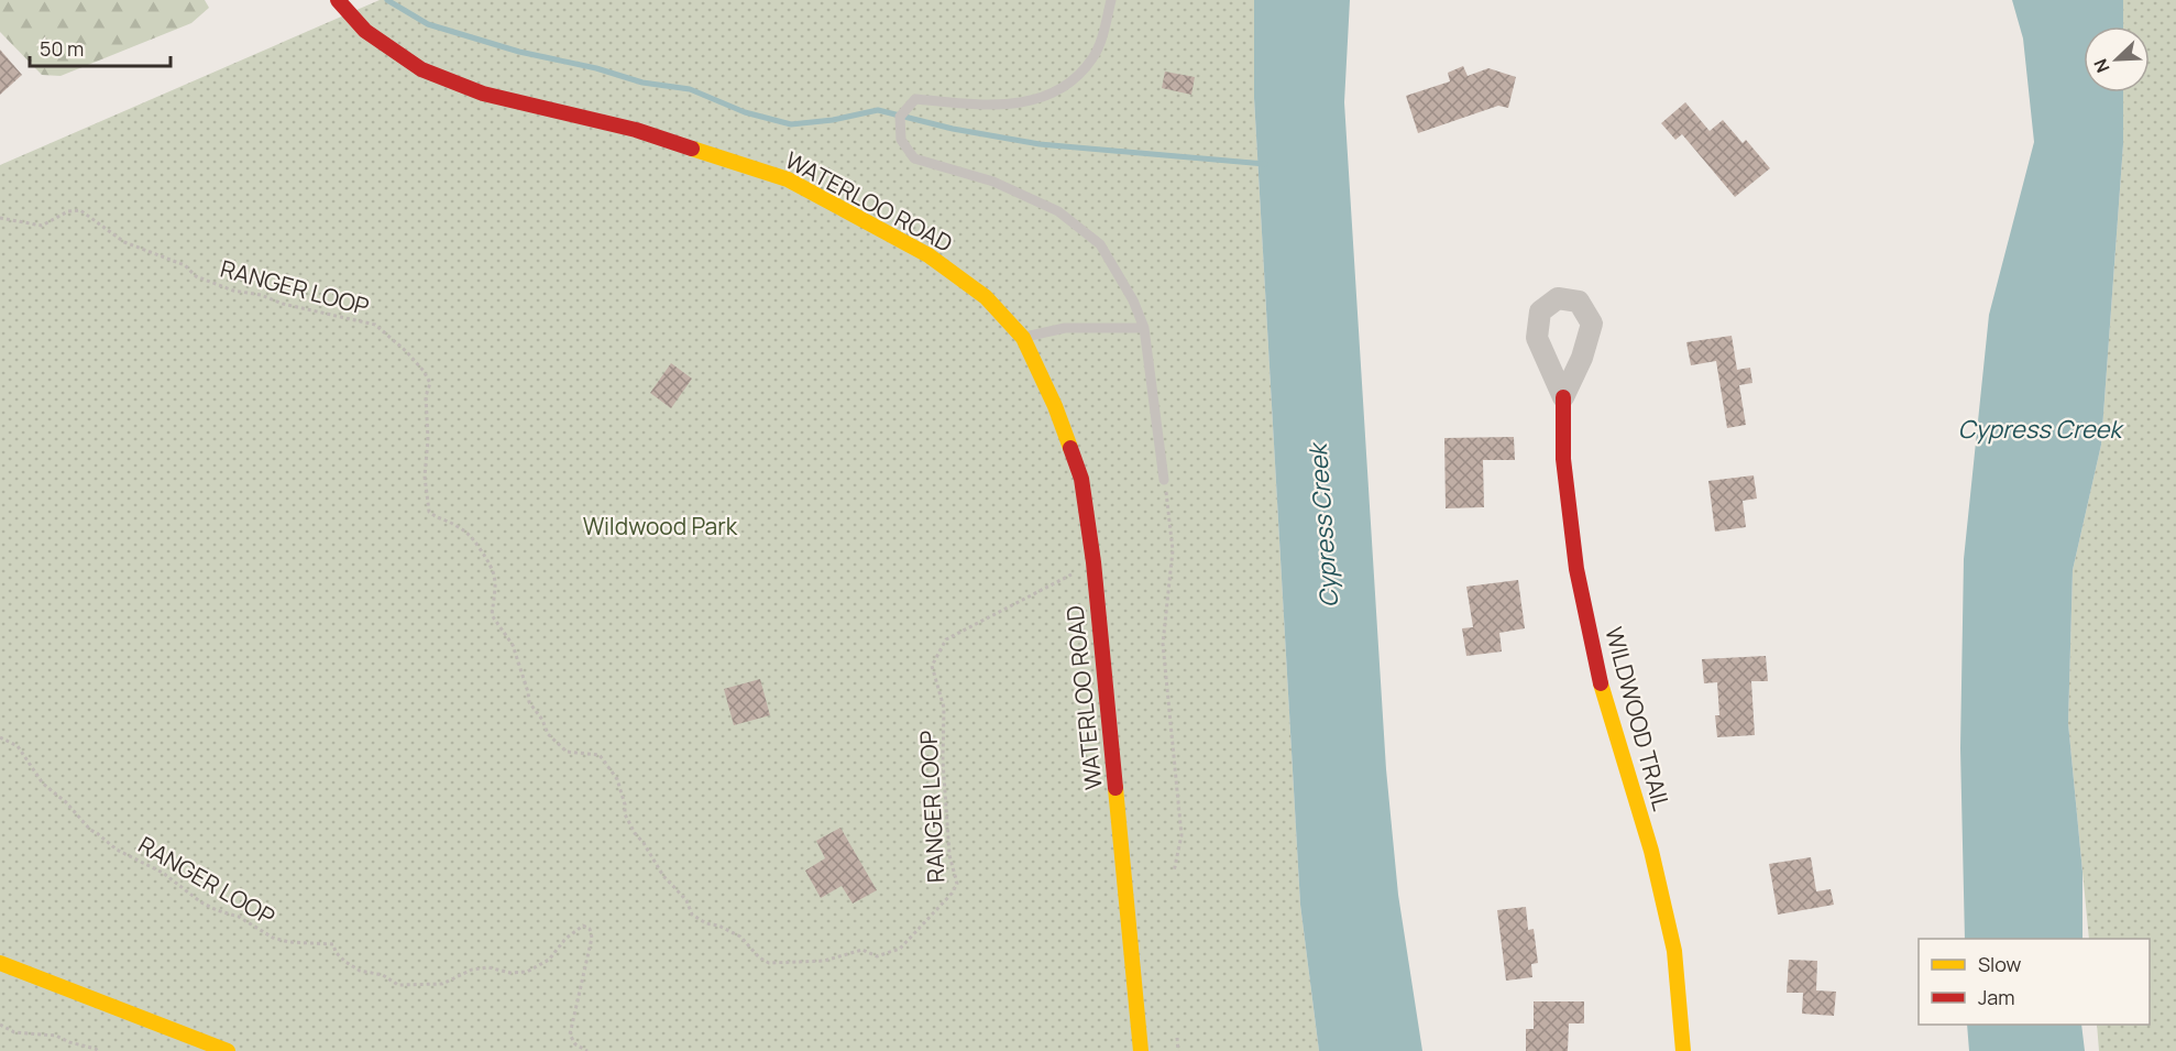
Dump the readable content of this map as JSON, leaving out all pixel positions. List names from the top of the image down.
{
  "streets": {
    "street": ["WATERLOO ROAD", "WILDWOOD TRAIL"],
    "path": ["RANGER LOOP"]
  },
  "crossings": [
    ["WATERLOO ROAD", "RANGER LOOP"]
  ],
  "water": ["Cypress Creek"],
  "parks": ["Wildwood Park"],
  "legend": ["Slow", "Jam"],
  "scale_bar": "50 m",
  "north": "bottom left"
}
